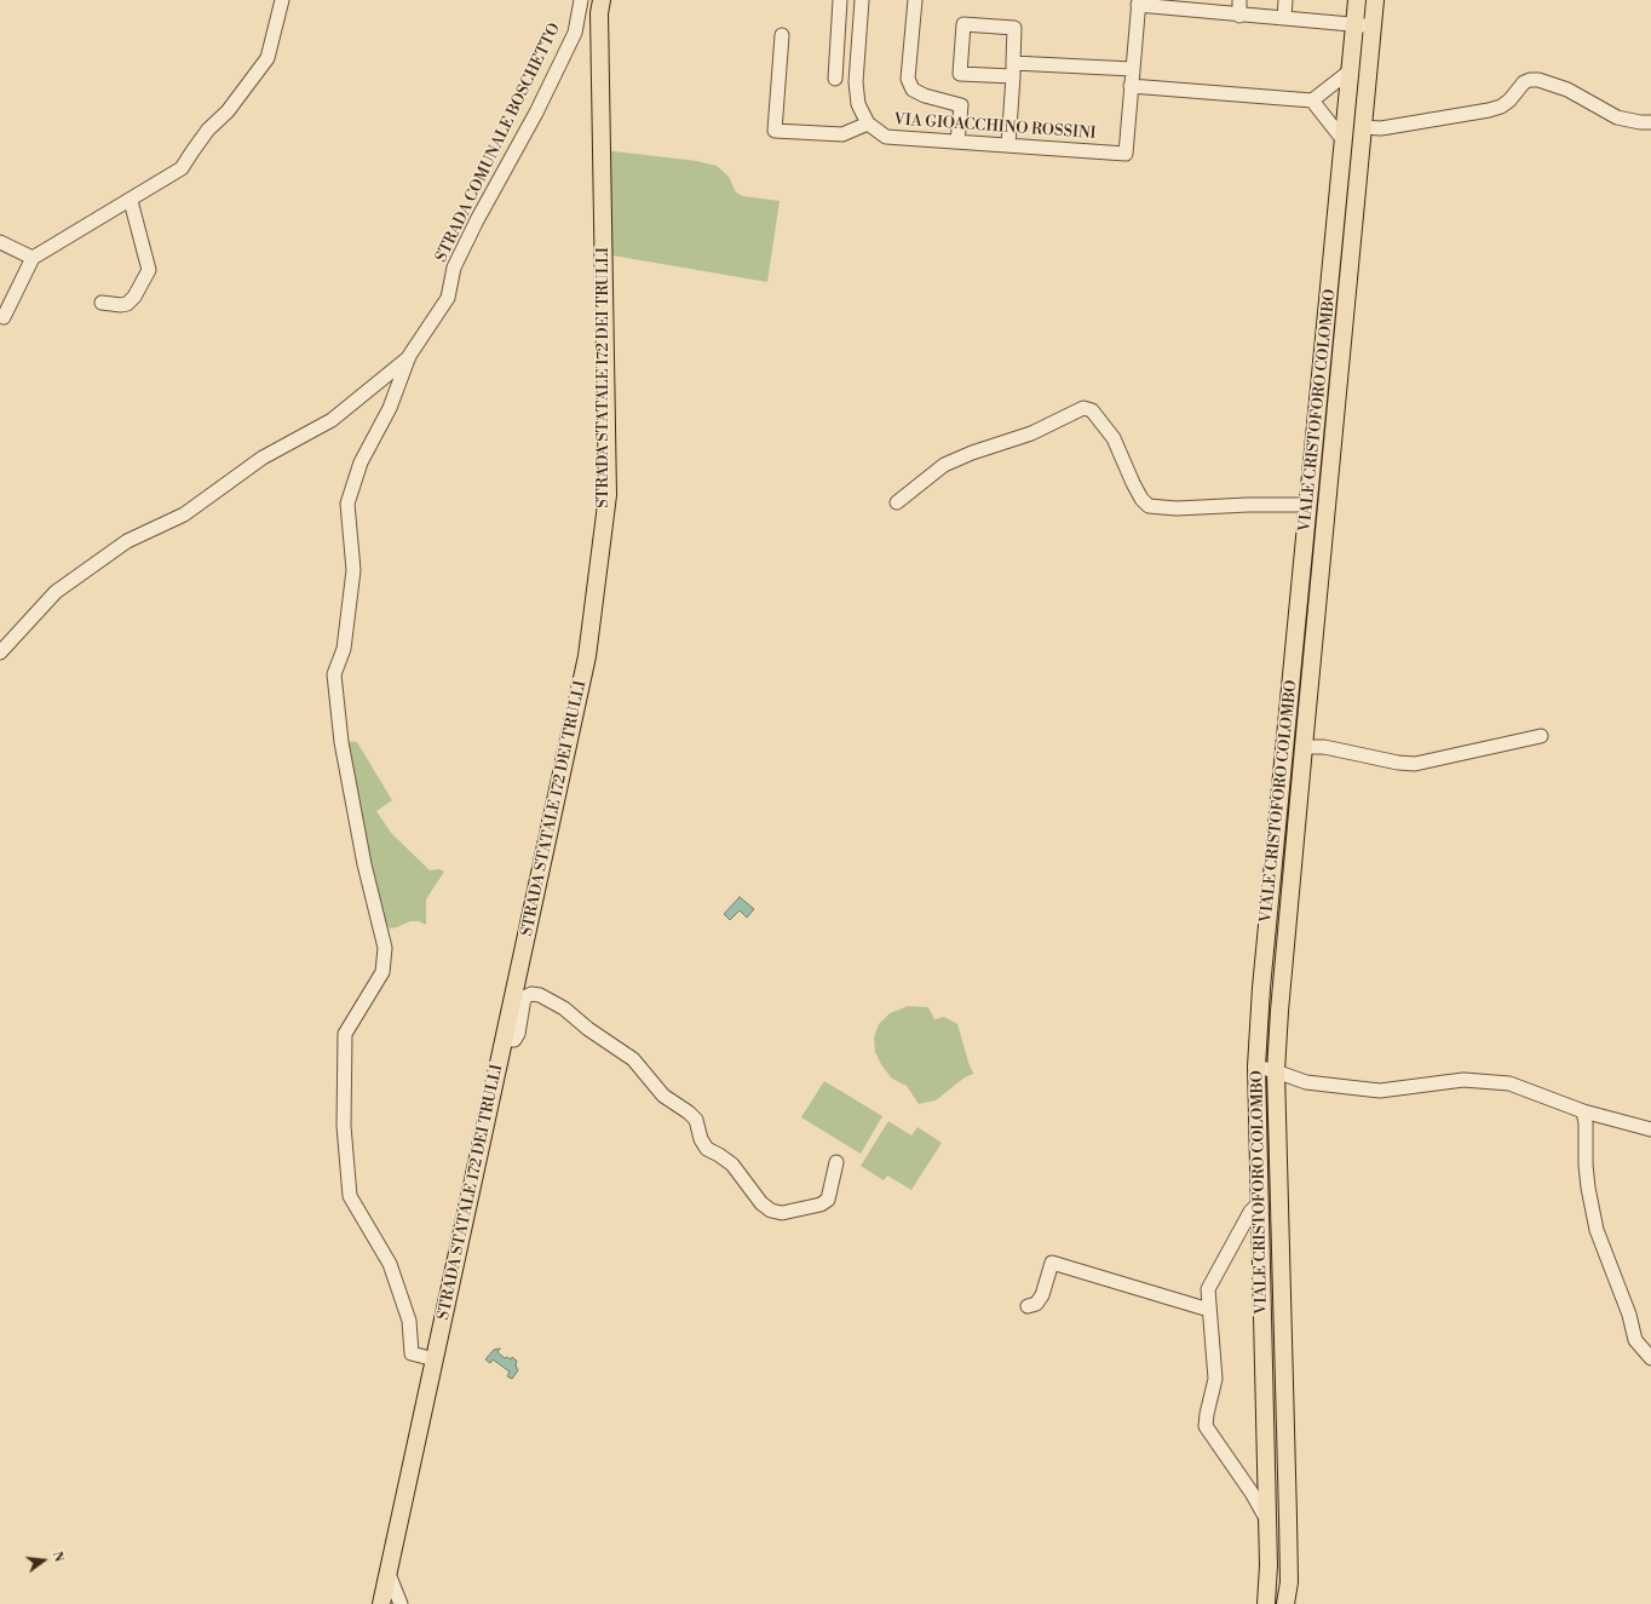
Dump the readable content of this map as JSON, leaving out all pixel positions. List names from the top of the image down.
{
  "streets": {
    "main road": ["STRADA STATALE 172 DEI TRULLI", "VIALE CRISTOFORO COLOMBO"],
    "street": ["VIA GIOACCHINO ROSSINI", "STRADA COMUNALE BOSCHETTO"]
  },
  "crossings": [
    ["STRADA COMUNALE BOSCHETTO", "STRADA STATALE 172 DEI TRULLI"]
  ],
  "north": "right"
}
